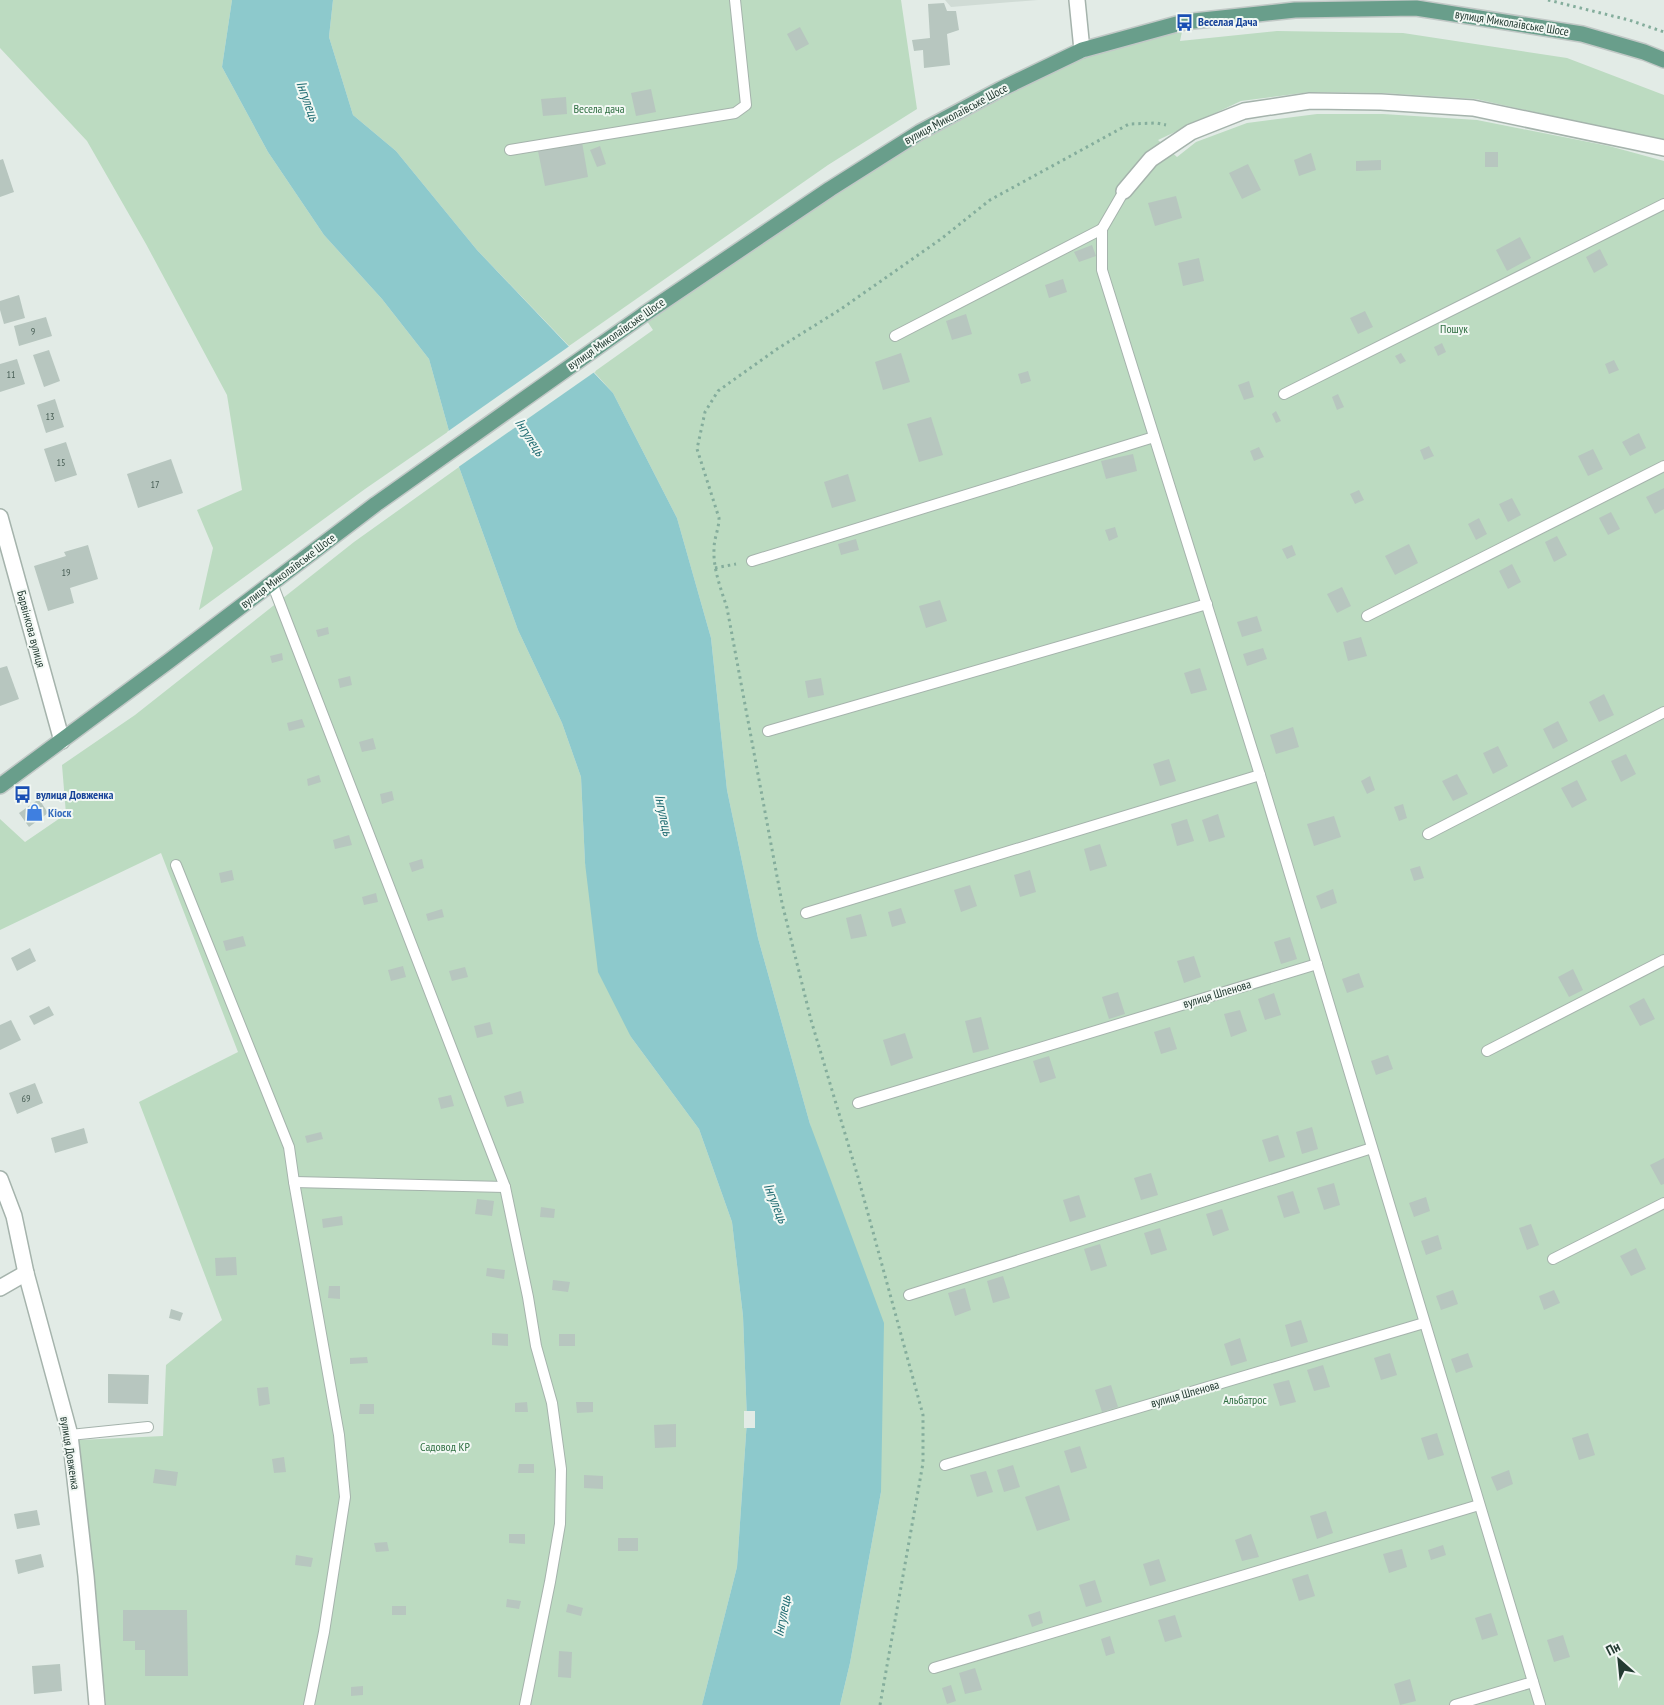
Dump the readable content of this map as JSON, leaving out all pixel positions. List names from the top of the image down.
{
  "streets": {
    "main road": ["вулиця Миколаївське Шосе"],
    "street": ["Барвінкова вулиця", "вулиця Довженка"],
    "lane": ["вулиця Шпенова"]
  },
  "crossings": [
    ["вулиця Миколаївське Шосе", "Барвінкова вулиця"]
  ],
  "water": ["Інгулець"],
  "parks": [
    "Весела дача",
    "Пошук",
    "Альбатрос",
    "Садовод КР"
  ],
  "places": {
    "bus stop": ["Веселая Дача", "вулиця Довженка"],
    "shop": ["Кіоск"]
  },
  "house_numbers": [
    "9",
    "11",
    "13",
    "15",
    "17",
    "19",
    "69"
  ],
  "north": "top left"
}
